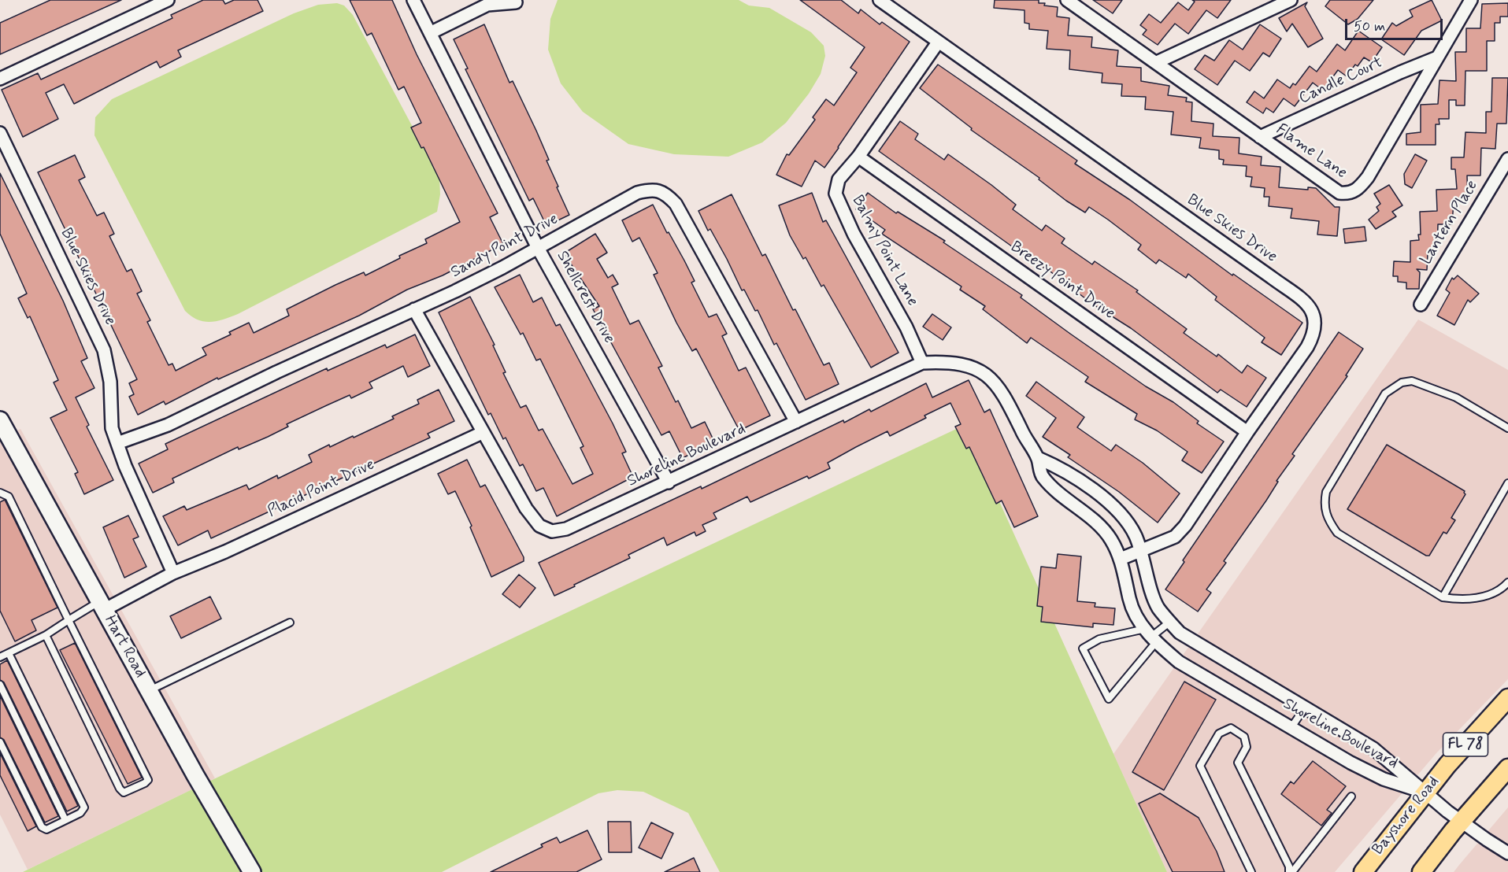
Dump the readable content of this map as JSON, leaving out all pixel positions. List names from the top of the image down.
{
  "streets": {
    "main road": ["FL 78", "Bayshore Road"],
    "street": [
      "Candle Court",
      "Flame Lane",
      "Lantern Place",
      "Blue Skies Drive",
      "Sandy Point Drive",
      "Balmy Point Lane",
      "Breezy Point Drive",
      "Shellcrest Drive",
      "Shoreline Boulevard",
      "Placid Point Drive",
      "Hart Road"
    ]
  },
  "crossings": [
    ["Candle Court", "Flame Lane"],
    ["Blue Skies Drive", "Sandy Point Drive"],
    ["Blue Skies Drive", "Balmy Point Lane"],
    ["Blue Skies Drive", "Breezy Point Drive"],
    ["Blue Skies Drive", "Shoreline Boulevard"],
    ["Sandy Point Drive", "Shellcrest Drive"],
    ["Sandy Point Drive", "Shoreline Boulevard"],
    ["Balmy Point Lane", "Breezy Point Drive"],
    ["Balmy Point Lane", "Shoreline Boulevard"],
    ["Shellcrest Drive", "Shoreline Boulevard"],
    ["Shoreline Boulevard", "Placid Point Drive"],
    ["Shoreline Boulevard", "Bayshore Road"],
    ["Placid Point Drive", "Hart Road"]
  ],
  "scale_bar": "50 m"
}
